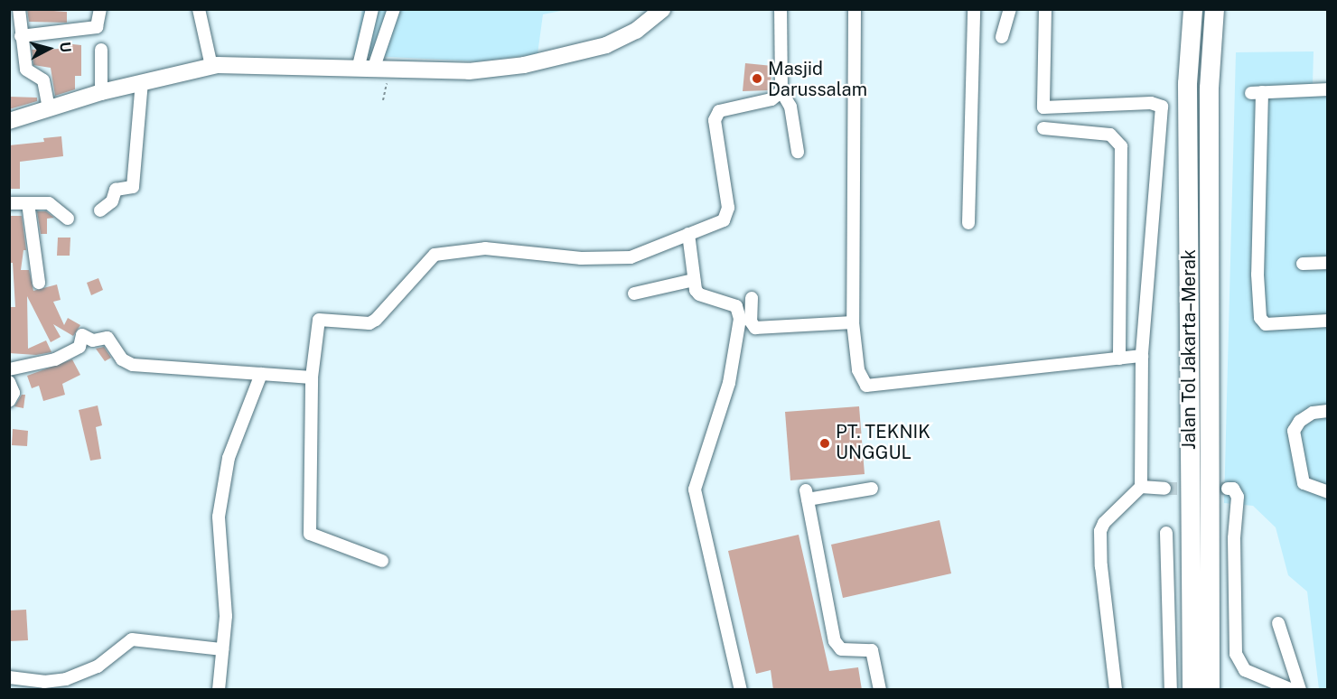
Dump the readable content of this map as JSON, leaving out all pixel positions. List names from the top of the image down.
{
  "streets": {
    "highway": ["Jalan Tol Jakarta–Merak"]
  },
  "places": ["Masjid Darussalam", "PT. TEKNIK UNGGUL"],
  "north": "right"
}
